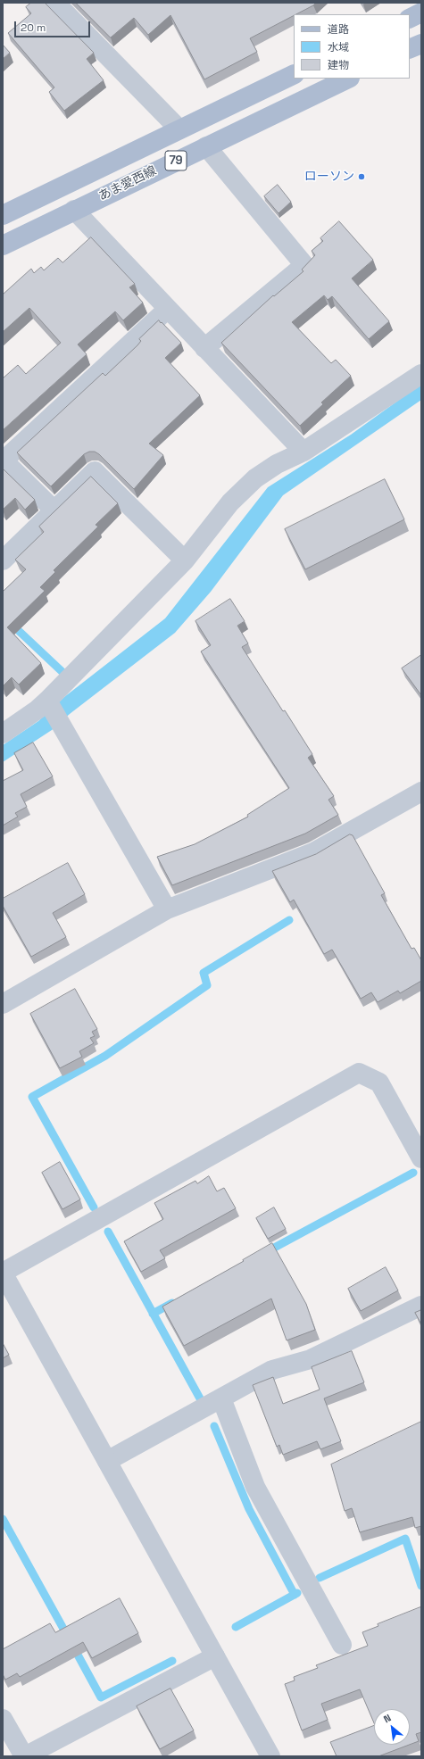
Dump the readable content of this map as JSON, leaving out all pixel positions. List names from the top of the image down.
{
  "streets": {
    "main road": ["79", "あま愛西線"]
  },
  "places": ["ローソン"],
  "legend": ["道路", "水域", "建物"],
  "scale_bar": "20 m",
  "north": "top left"
}
